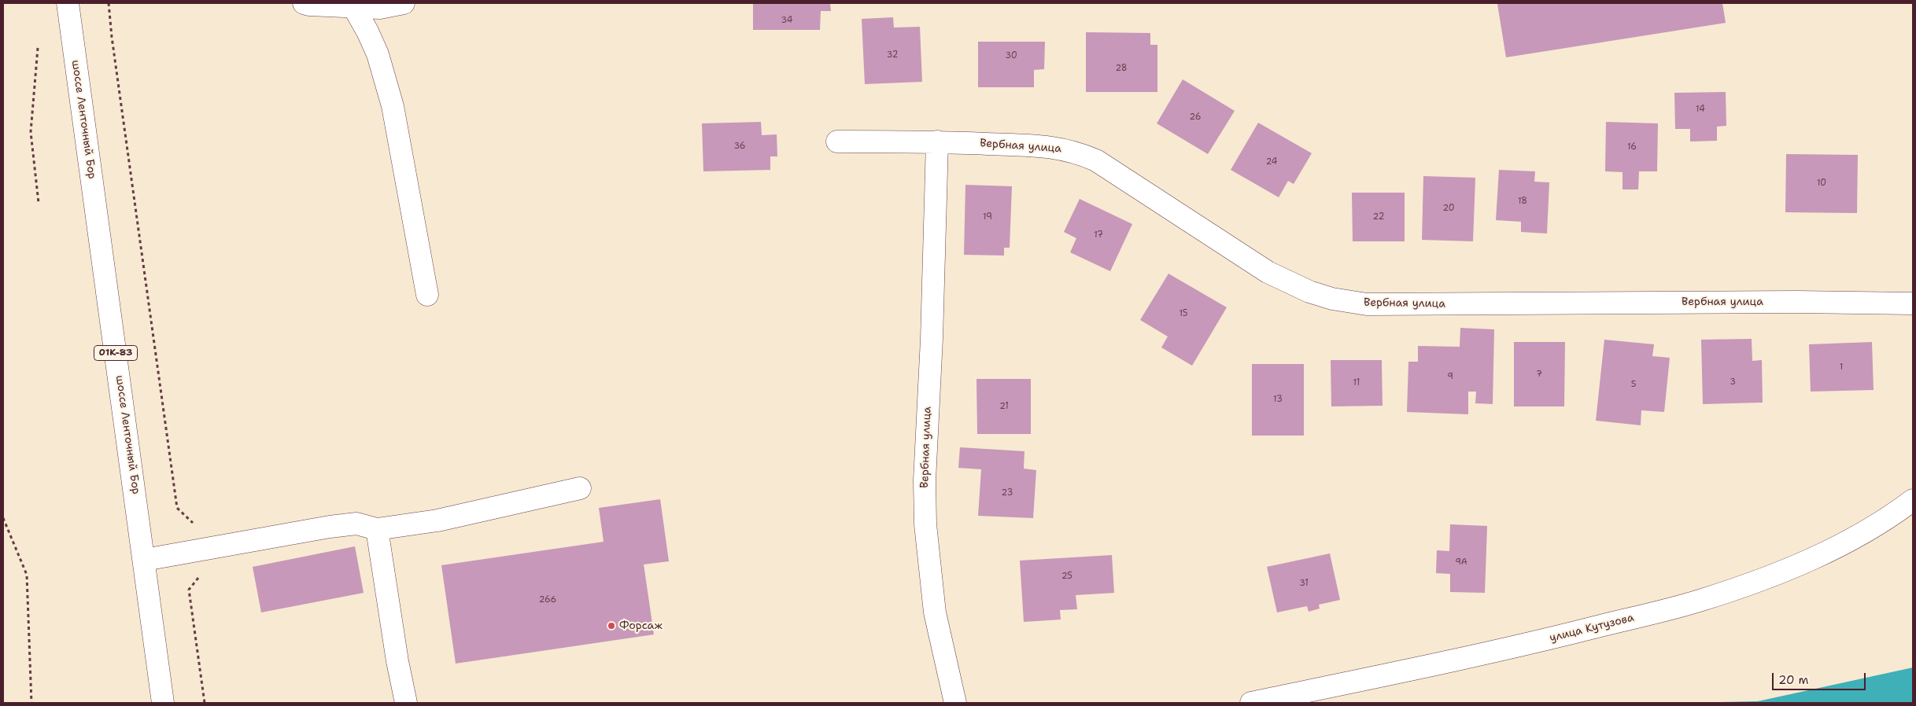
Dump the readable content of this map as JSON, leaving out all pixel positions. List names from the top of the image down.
{
  "streets": {
    "main road": [
      "шоссе Ленточный Бор",
      "Вербная улица",
      "01К-83",
      "улица Кутузова"
    ]
  },
  "places": ["Форсаж"],
  "house_numbers": [
    "34",
    "32",
    "30",
    "28",
    "14",
    "26",
    "36",
    "16",
    "24",
    "10",
    "18",
    "20",
    "19",
    "22",
    "17",
    "15",
    "1",
    "7",
    "9",
    "3",
    "11",
    "5",
    "13",
    "21",
    "23",
    "9А",
    "25",
    "31",
    "266"
  ],
  "scale_bar": "20 m"
}
